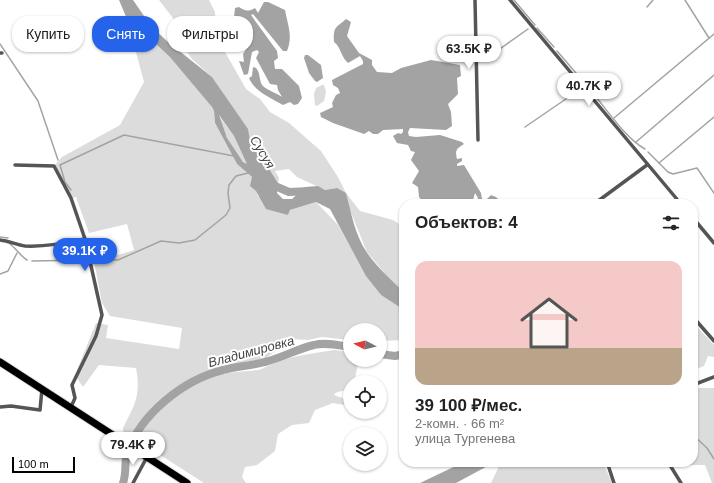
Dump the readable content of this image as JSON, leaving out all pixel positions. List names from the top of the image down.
{
  "water": ["Сусуя", "Владимировка"],
  "scale_bar": "100 m",
  "north": "left",
  "page": {
    "chip": ["Купить", "Снять", "Фильтры"],
    "price": [
      "63.5K ₽",
      "40.7K ₽",
      "39.1K ₽",
      "79.4K ₽"
    ],
    "heading": "Объектов: 4",
    "list": [
      {
        "name": "39 100 ₽/мес.",
        "note": "2-комн. · 66 m² · улица Тургенева"
      }
    ],
    "scale": "100 m"
  }
}
